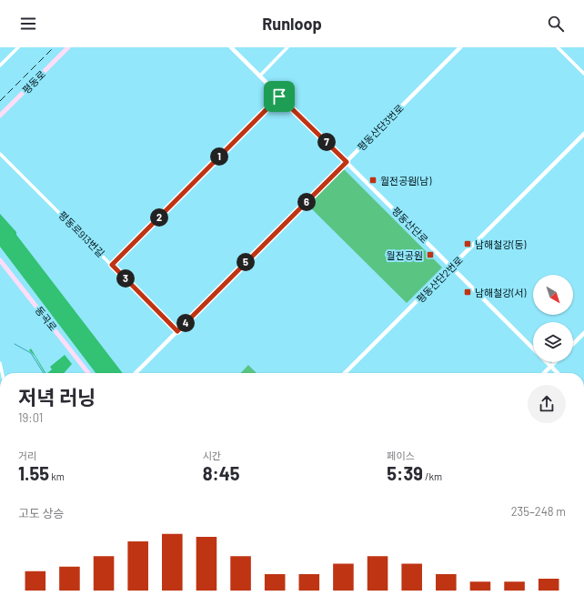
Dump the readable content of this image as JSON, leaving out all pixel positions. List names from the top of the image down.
{
  "streets": {
    "main road": ["평동로", "동곡로"],
    "street": [
      "평동산단3번로",
      "평동산단로",
      "평동로913번길",
      "평동산단2번로"
    ]
  },
  "crossings": [
    ["평동산단3번로", "평동산단로"],
    ["평동산단3번로", "평동로913번길"],
    ["평동산단로", "평동산단2번로"]
  ],
  "places": {
    "transit": [
      "월전공원(남)",
      "남해철강(동)",
      "월전공원",
      "남해철강(서)"
    ]
  },
  "north": "bottom right",
  "page": {
    "header": "Runloop",
    "pins": [
      "7",
      "1",
      "6",
      "2",
      "5",
      "3",
      "4"
    ],
    "heading": ["저녁 러닝", "19:01"],
    "stats": [
      ["거리", "1.55 km"],
      ["시간", "8:45"],
      ["페이스", "5:39 /km"]
    ],
    "chart": ["고도 상승", "235–248 m"]
  }
}
